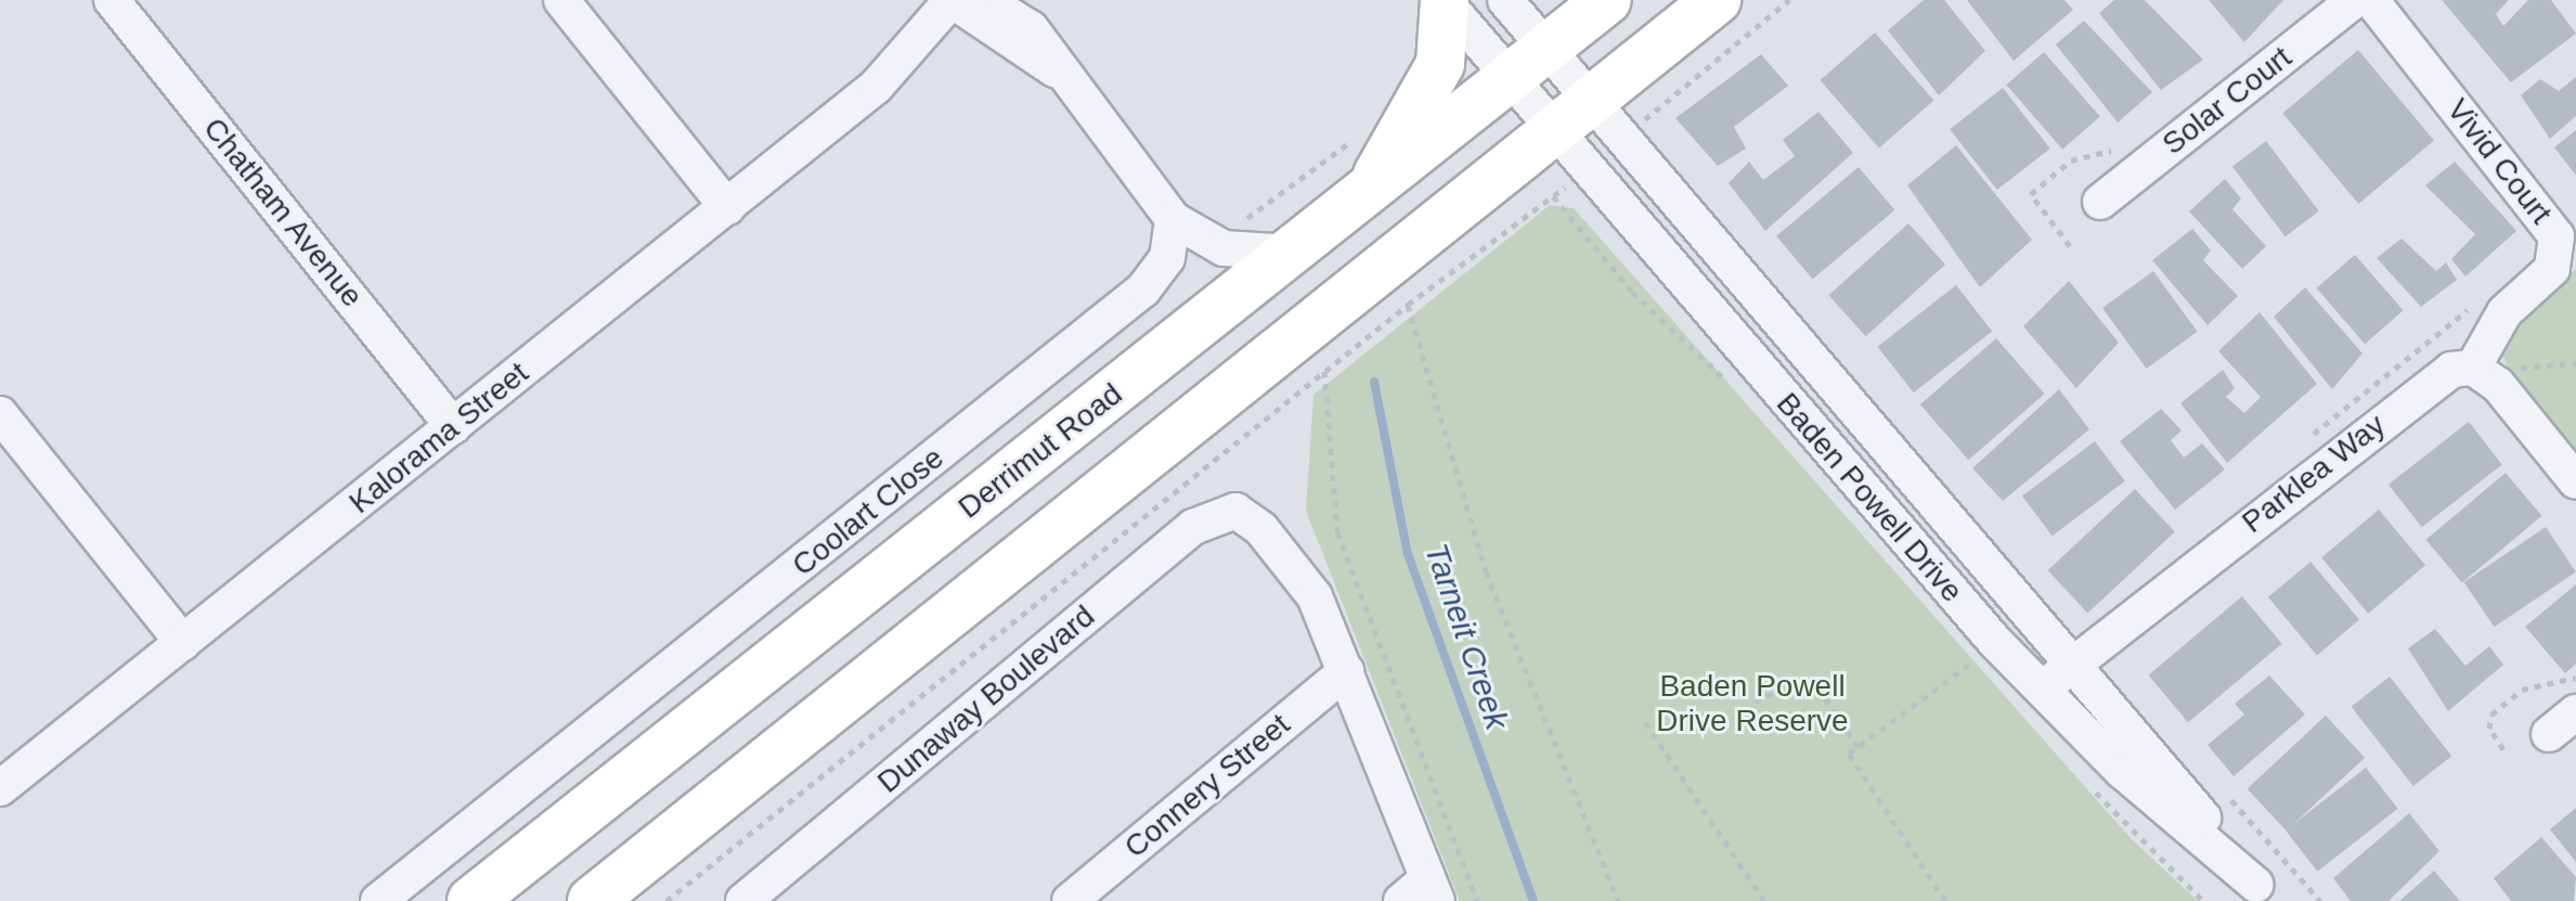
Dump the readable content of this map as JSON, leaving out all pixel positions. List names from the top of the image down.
{
  "streets": {
    "highway": ["Derrimut Road"],
    "street": [
      "Solar Court",
      "Vivid Court",
      "Chatham Avenue",
      "Kalorama Street",
      "Parklea Way",
      "Baden Powell Drive",
      "Coolart Close",
      "Dunaway Boulevard",
      "Connery Street"
    ]
  },
  "crossings": [
    ["Vivid Court", "Parklea Way"],
    ["Chatham Avenue", "Kalorama Street"],
    ["Kalorama Street", "Coolart Close"],
    ["Derrimut Road", "Baden Powell Drive"],
    ["Parklea Way", "Baden Powell Drive"],
    ["Dunaway Boulevard", "Connery Street"]
  ],
  "water": ["Tarneit Creek"],
  "parks": ["Baden Powell Drive Reserve"]
}
